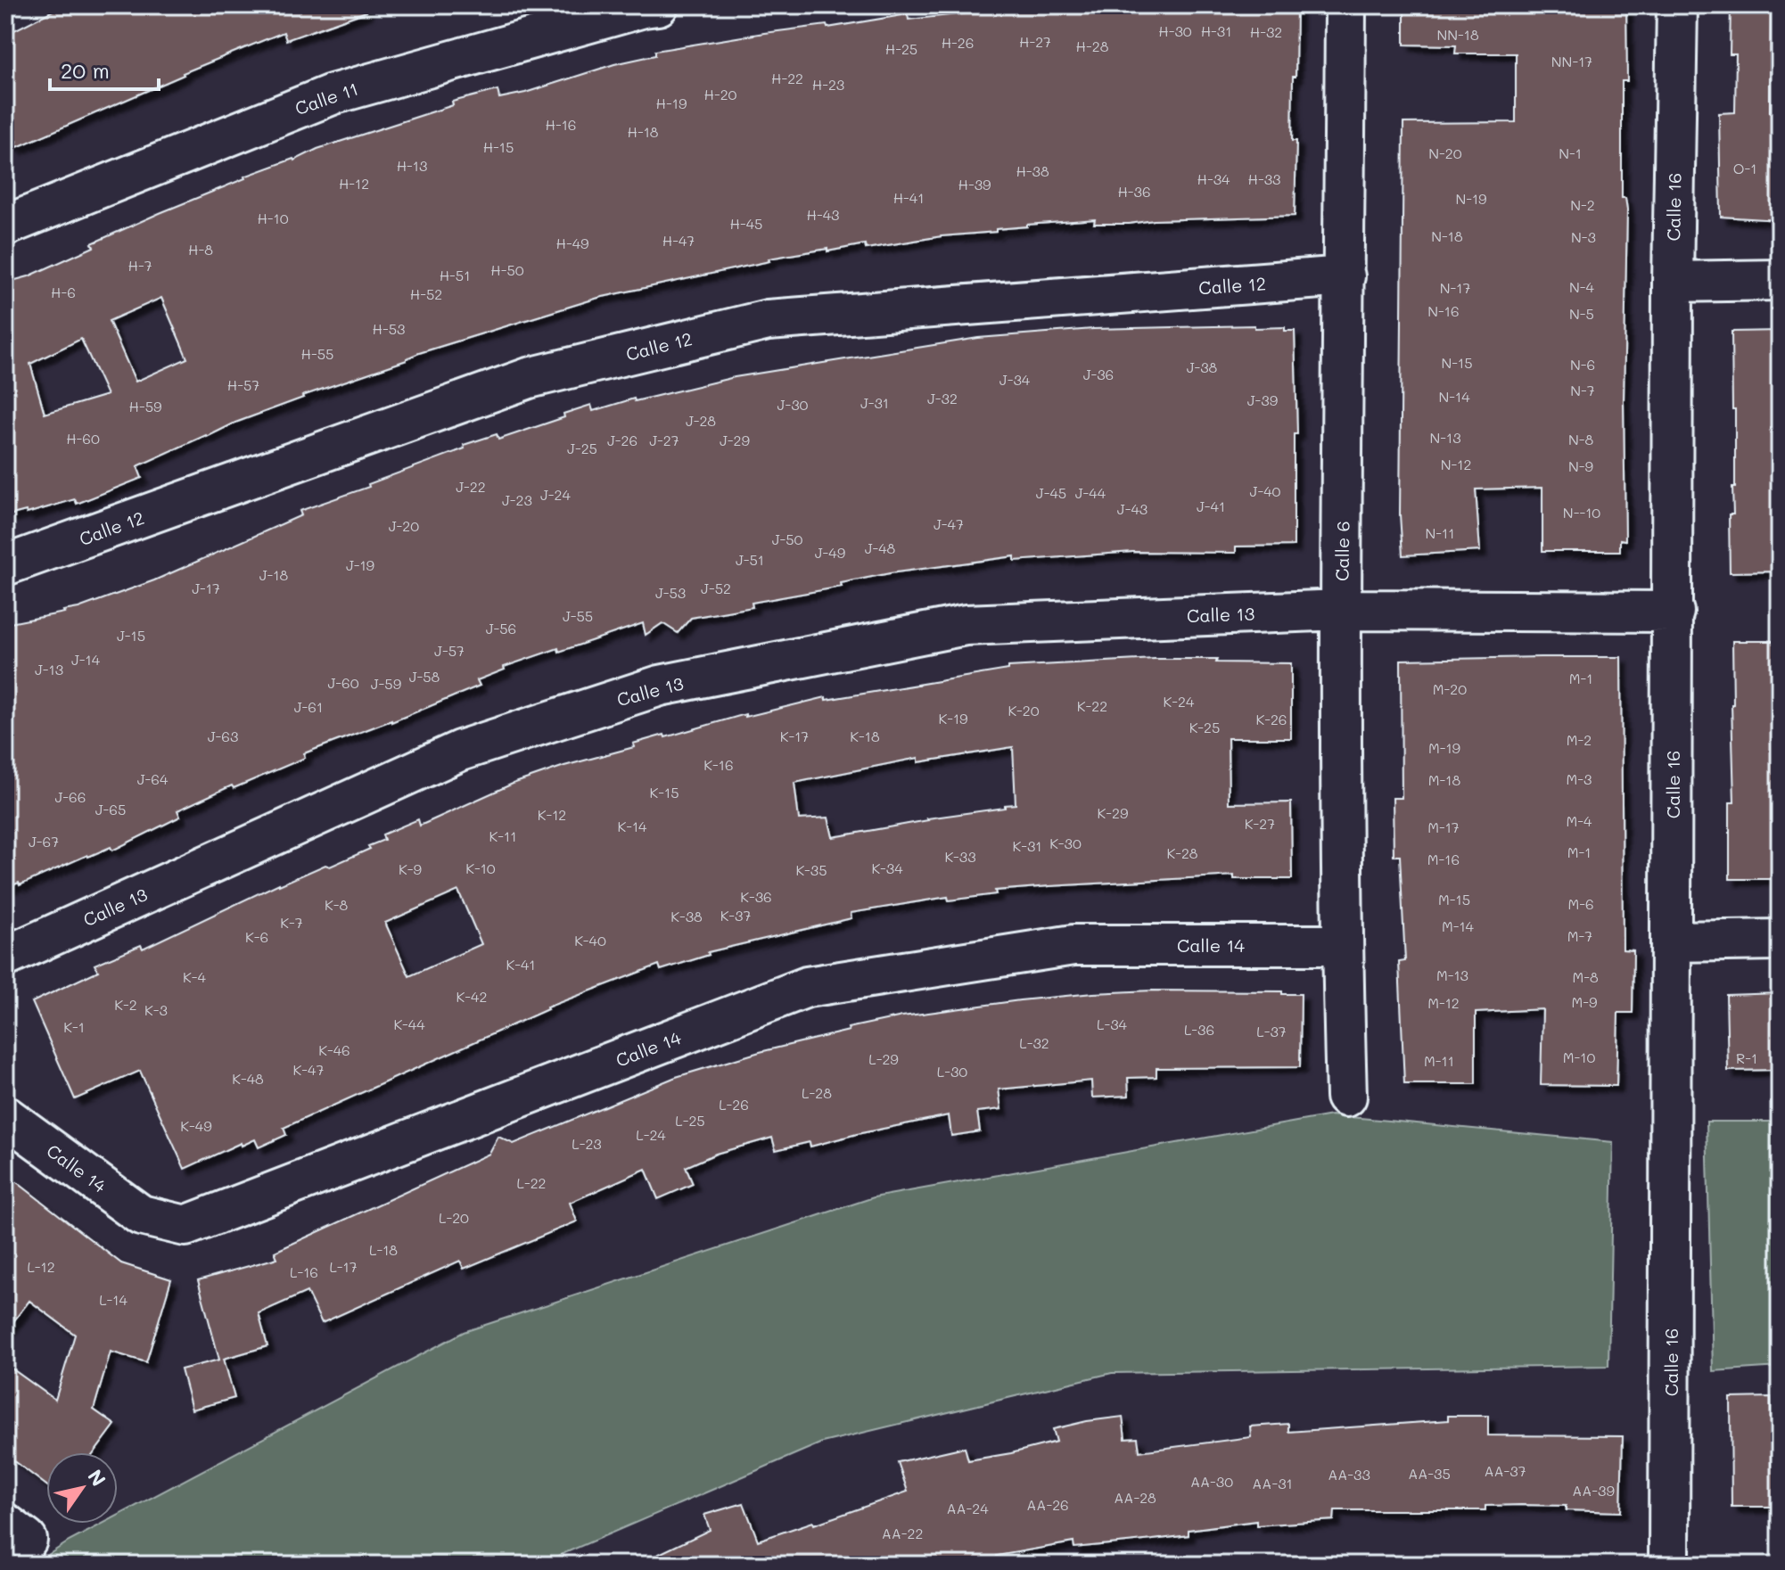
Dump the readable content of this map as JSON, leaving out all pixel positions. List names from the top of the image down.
{
  "streets": {
    "street": [
      "Calle 11",
      "Calle 16",
      "Calle 12",
      "Calle 6",
      "Calle 13",
      "Calle 14"
    ]
  },
  "crossings": [
    ["Calle 16", "Calle 13"],
    ["Calle 12", "Calle 6"],
    ["Calle 6", "Calle 13"],
    ["Calle 6", "Calle 14"]
  ],
  "house_numbers": [
    "H-30",
    "H-31",
    "H-32",
    "NN-18",
    "H-27",
    "H-26",
    "H-28",
    "H-25",
    "NN-17",
    "H-22",
    "H-23",
    "H-20",
    "H-19",
    "H-16",
    "H-18",
    "H-15",
    "N-20",
    "N-1",
    "H-13",
    "O-1",
    "H-38",
    "H-34",
    "H-33",
    "H-12",
    "H-39",
    "H-36",
    "H-41",
    "N-19",
    "N-2",
    "H-43",
    "H-10",
    "H-45",
    "N-18",
    "N-3",
    "H-47",
    "H-49",
    "H-8",
    "H-7",
    "H-50",
    "H-51",
    "N-4",
    "N-17",
    "H-6",
    "H-52",
    "N-16",
    "N-5",
    "H-53",
    "H-55",
    "N-15",
    "N-6",
    "J-38",
    "J-36",
    "J-34",
    "H-57",
    "N-7",
    "N-14",
    "J-32",
    "J-39",
    "J-31",
    "J-30",
    "H-59",
    "J-28",
    "N-13",
    "H-60",
    "N-8",
    "J-26",
    "J-27",
    "J-29",
    "J-25",
    "N-12",
    "N-9",
    "J-22",
    "J-40",
    "J-45",
    "J-44",
    "J-24",
    "J-23",
    "J-41",
    "J-43",
    "N--10",
    "J-47",
    "J-20",
    "N-11",
    "J-50",
    "J-48",
    "J-49",
    "J-51",
    "J-19",
    "J-18",
    "J-17",
    "J-52",
    "J-53",
    "J-55",
    "J-56",
    "J-15",
    "J-57",
    "J-14",
    "J-13",
    "J-58",
    "M-1",
    "J-60",
    "J-59",
    "M-20",
    "K-24",
    "K-22",
    "J-61",
    "K-20",
    "K-19",
    "K-26",
    "K-25",
    "J-63",
    "K-17",
    "K-18",
    "M-2",
    "M-19",
    "K-16",
    "J-64",
    "M-3",
    "M-18",
    "K-15",
    "J-66",
    "J-65",
    "K-29",
    "K-12",
    "M-4",
    "K-27",
    "K-14",
    "M-17",
    "K-11",
    "J-67",
    "K-30",
    "K-31",
    "M-1",
    "K-28",
    "K-33",
    "M-16",
    "K-10",
    "K-34",
    "K-9",
    "K-35",
    "K-36",
    "M-15",
    "M-6",
    "K-8",
    "K-37",
    "K-38",
    "K-7",
    "M-14",
    "M-7",
    "K-6",
    "K-40",
    "K-41",
    "M-13",
    "K-4",
    "M-8",
    "K-42",
    "M-9",
    "M-12",
    "K-2",
    "K-3",
    "K-44",
    "L-34",
    "K-1",
    "L-36",
    "L-37",
    "L-32",
    "K-46",
    "M-10",
    "R-1",
    "L-29",
    "M-11",
    "K-47",
    "L-30",
    "K-48",
    "L-28",
    "L-26",
    "L-25",
    "K-49",
    "L-24",
    "L-23",
    "L-22",
    "L-20",
    "L-18",
    "L-12",
    "L-17",
    "L-16",
    "L-14",
    "AA-37",
    "AA-35",
    "AA-33",
    "AA-30",
    "AA-31",
    "AA-39",
    "AA-28",
    "AA-26",
    "AA-24",
    "AA-22"
  ],
  "scale_bar": "20 m",
  "north": "top right"
}
